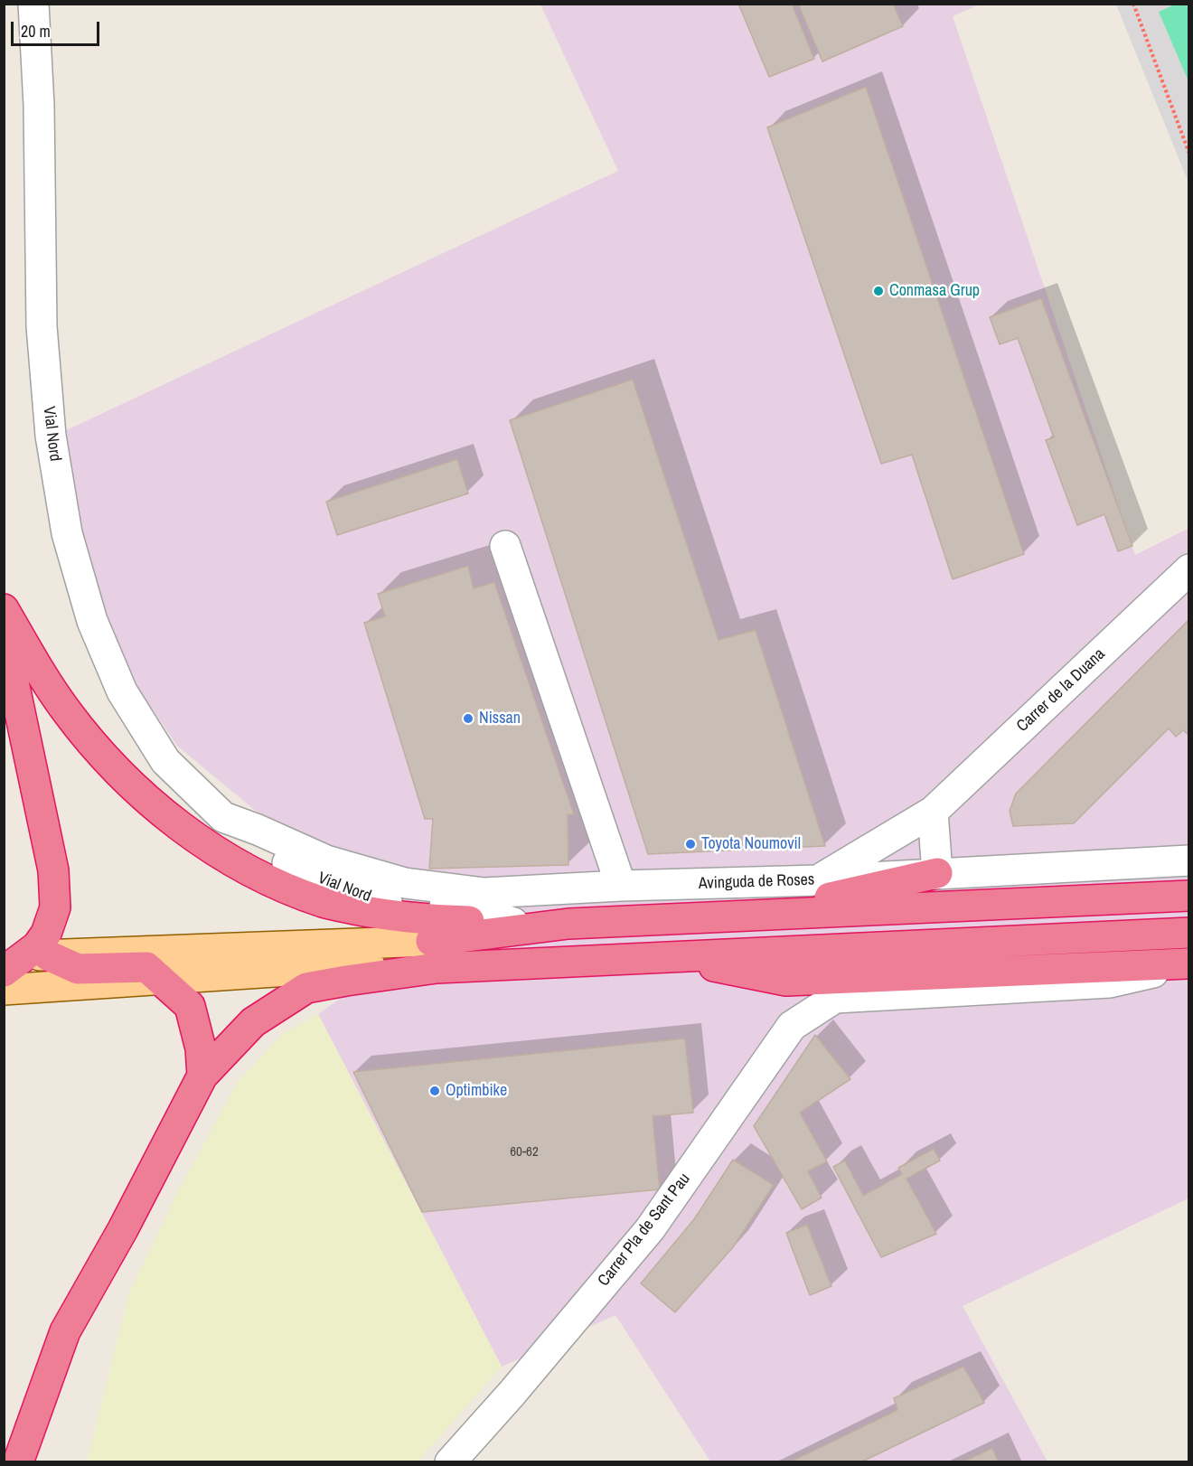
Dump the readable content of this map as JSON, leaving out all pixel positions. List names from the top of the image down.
{
  "streets": {
    "street": [
      "Vial Nord",
      "Carrer de la Duana",
      "Avinguda de Roses",
      "Carrer Pla de Sant Pau"
    ]
  },
  "crossings": [
    ["Vial Nord", "Avinguda de Roses"],
    ["Carrer de la Duana", "Avinguda de Roses"]
  ],
  "places": [
    "Conmasa Grup",
    "Nissan",
    "Toyota Noumovil",
    "Optimbike"
  ],
  "house_numbers": ["60-62"],
  "scale_bar": "20 m"
}
